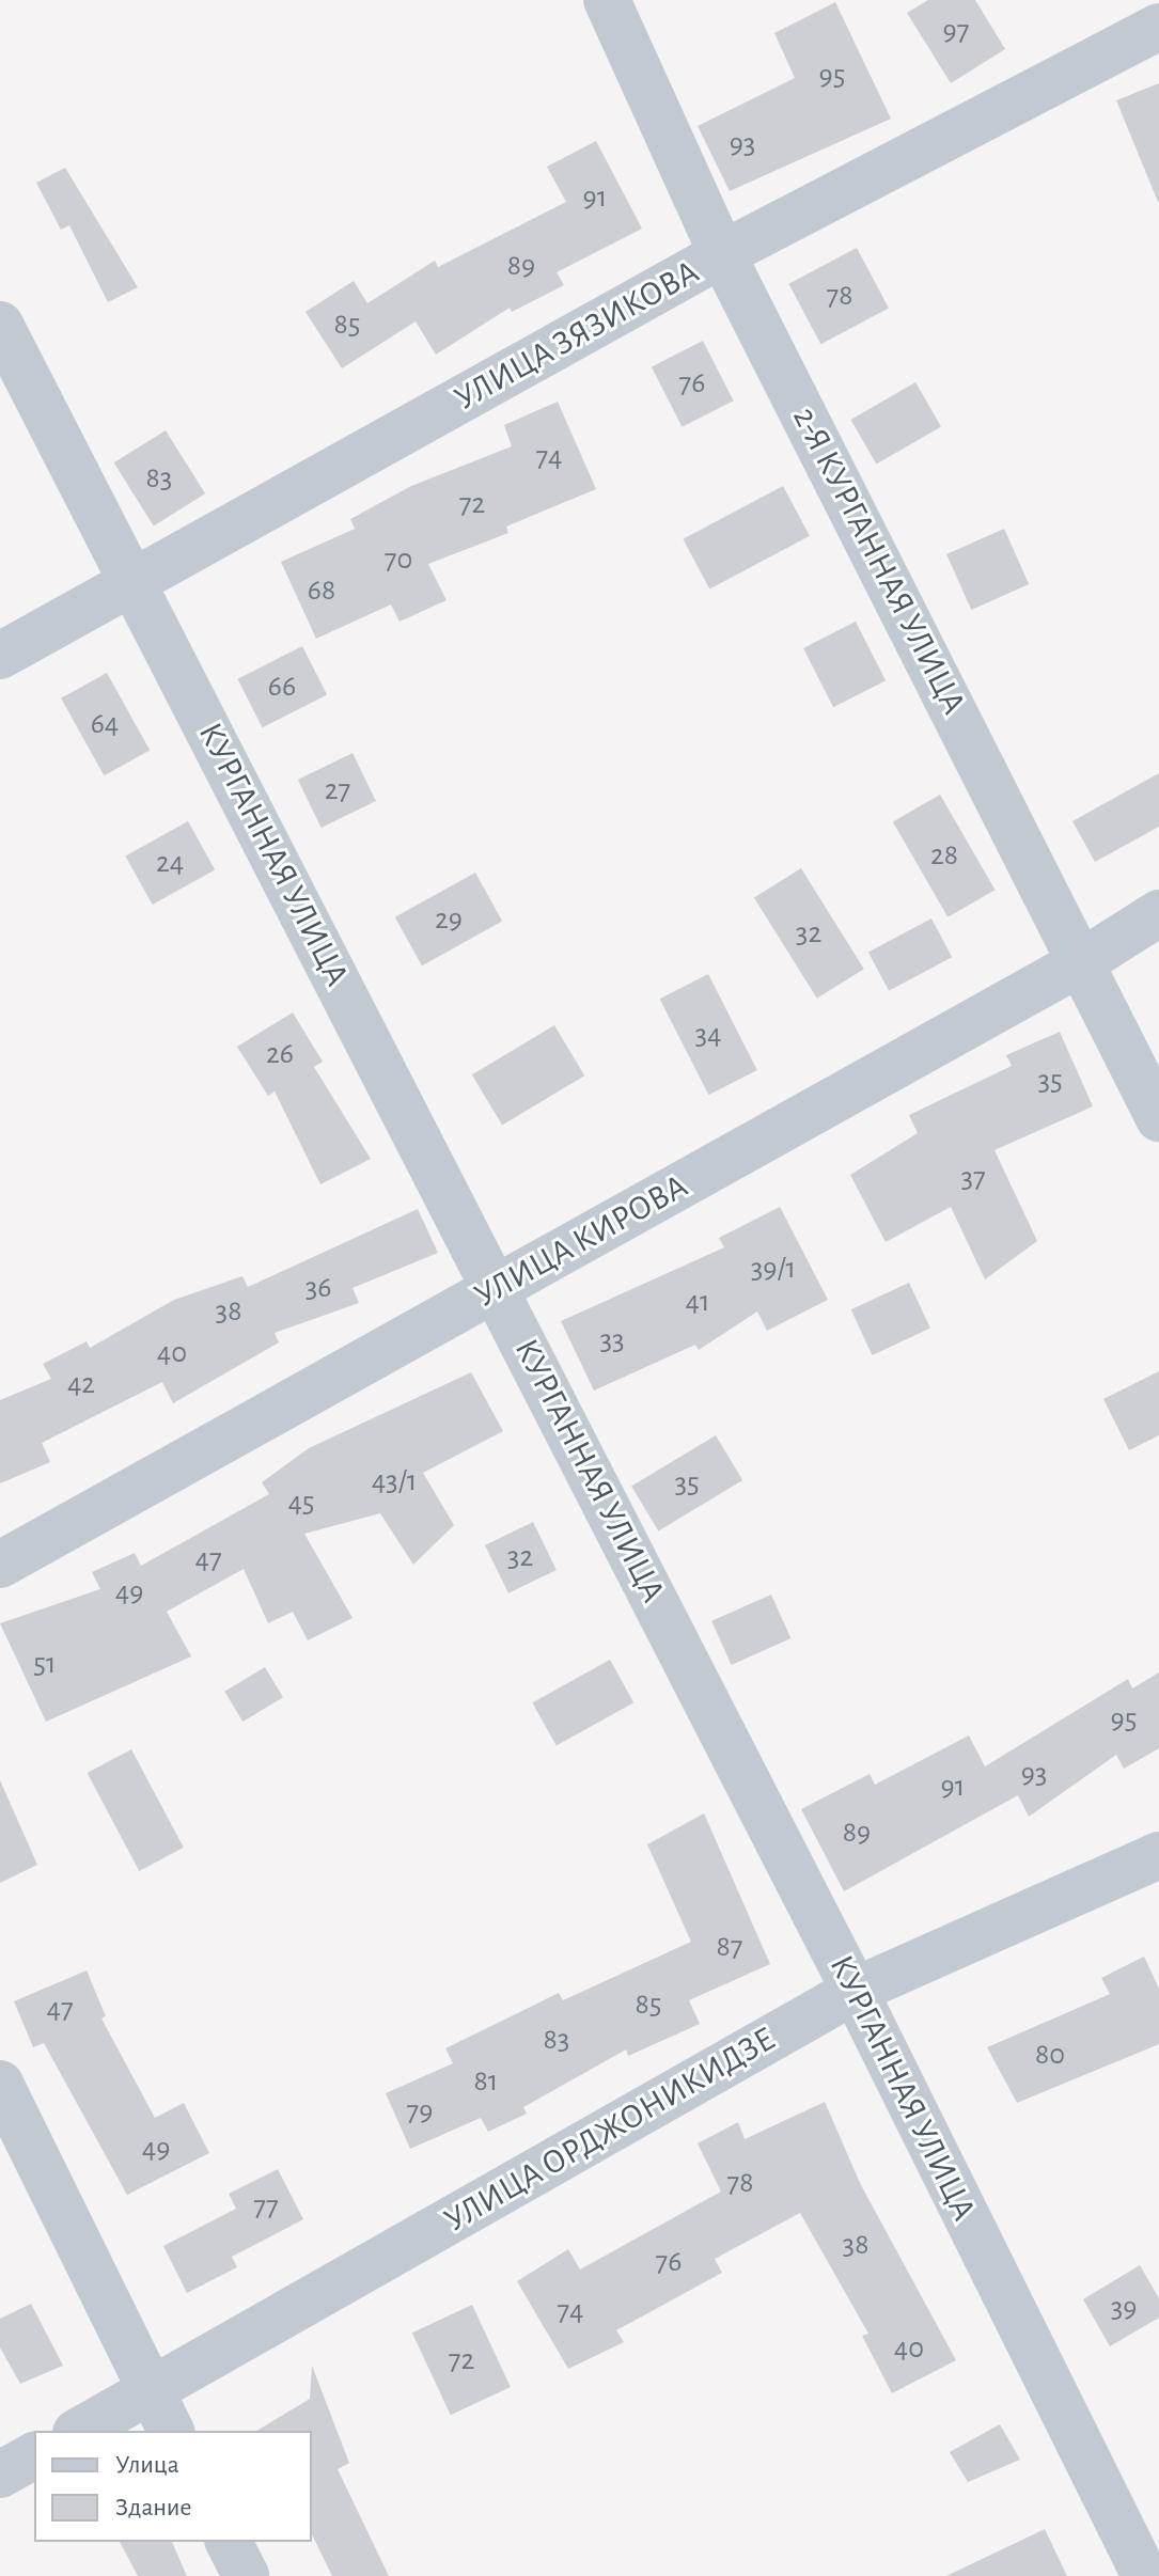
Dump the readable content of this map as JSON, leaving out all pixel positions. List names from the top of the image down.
{
  "streets": {
    "street": [
      "УЛИЦА ЗЯЗИКОВА",
      "2-Я КУРГАННАЯ УЛИЦА",
      "КУРГАННАЯ УЛИЦА",
      "УЛИЦА КИРОВА",
      "УЛИЦА ОРДЖОНИКИДЗЕ"
    ]
  },
  "crossings": [
    ["УЛИЦА ЗЯЗИКОВА", "2-Я КУРГАННАЯ УЛИЦА"],
    ["УЛИЦА ЗЯЗИКОВА", "КУРГАННАЯ УЛИЦА"],
    ["2-Я КУРГАННАЯ УЛИЦА", "УЛИЦА КИРОВА"],
    ["КУРГАННАЯ УЛИЦА", "УЛИЦА КИРОВА"],
    ["КУРГАННАЯ УЛИЦА", "УЛИЦА ОРДЖОНИКИДЗЕ"]
  ],
  "house_numbers": [
    "97",
    "95",
    "93",
    "91",
    "89",
    "78",
    "85",
    "76",
    "74",
    "83",
    "72",
    "70",
    "68",
    "66",
    "64",
    "27",
    "28",
    "24",
    "29",
    "32",
    "34",
    "26",
    "35",
    "37",
    "39/1",
    "36",
    "41",
    "38",
    "33",
    "40",
    "42",
    "43/1",
    "35",
    "45",
    "32",
    "47",
    "49",
    "51",
    "95",
    "93",
    "91",
    "89",
    "87",
    "85",
    "47",
    "83",
    "80",
    "81",
    "79",
    "49",
    "78",
    "77",
    "38",
    "76",
    "39",
    "74",
    "40",
    "72"
  ],
  "legend": ["Улица", "Здание"]
}
